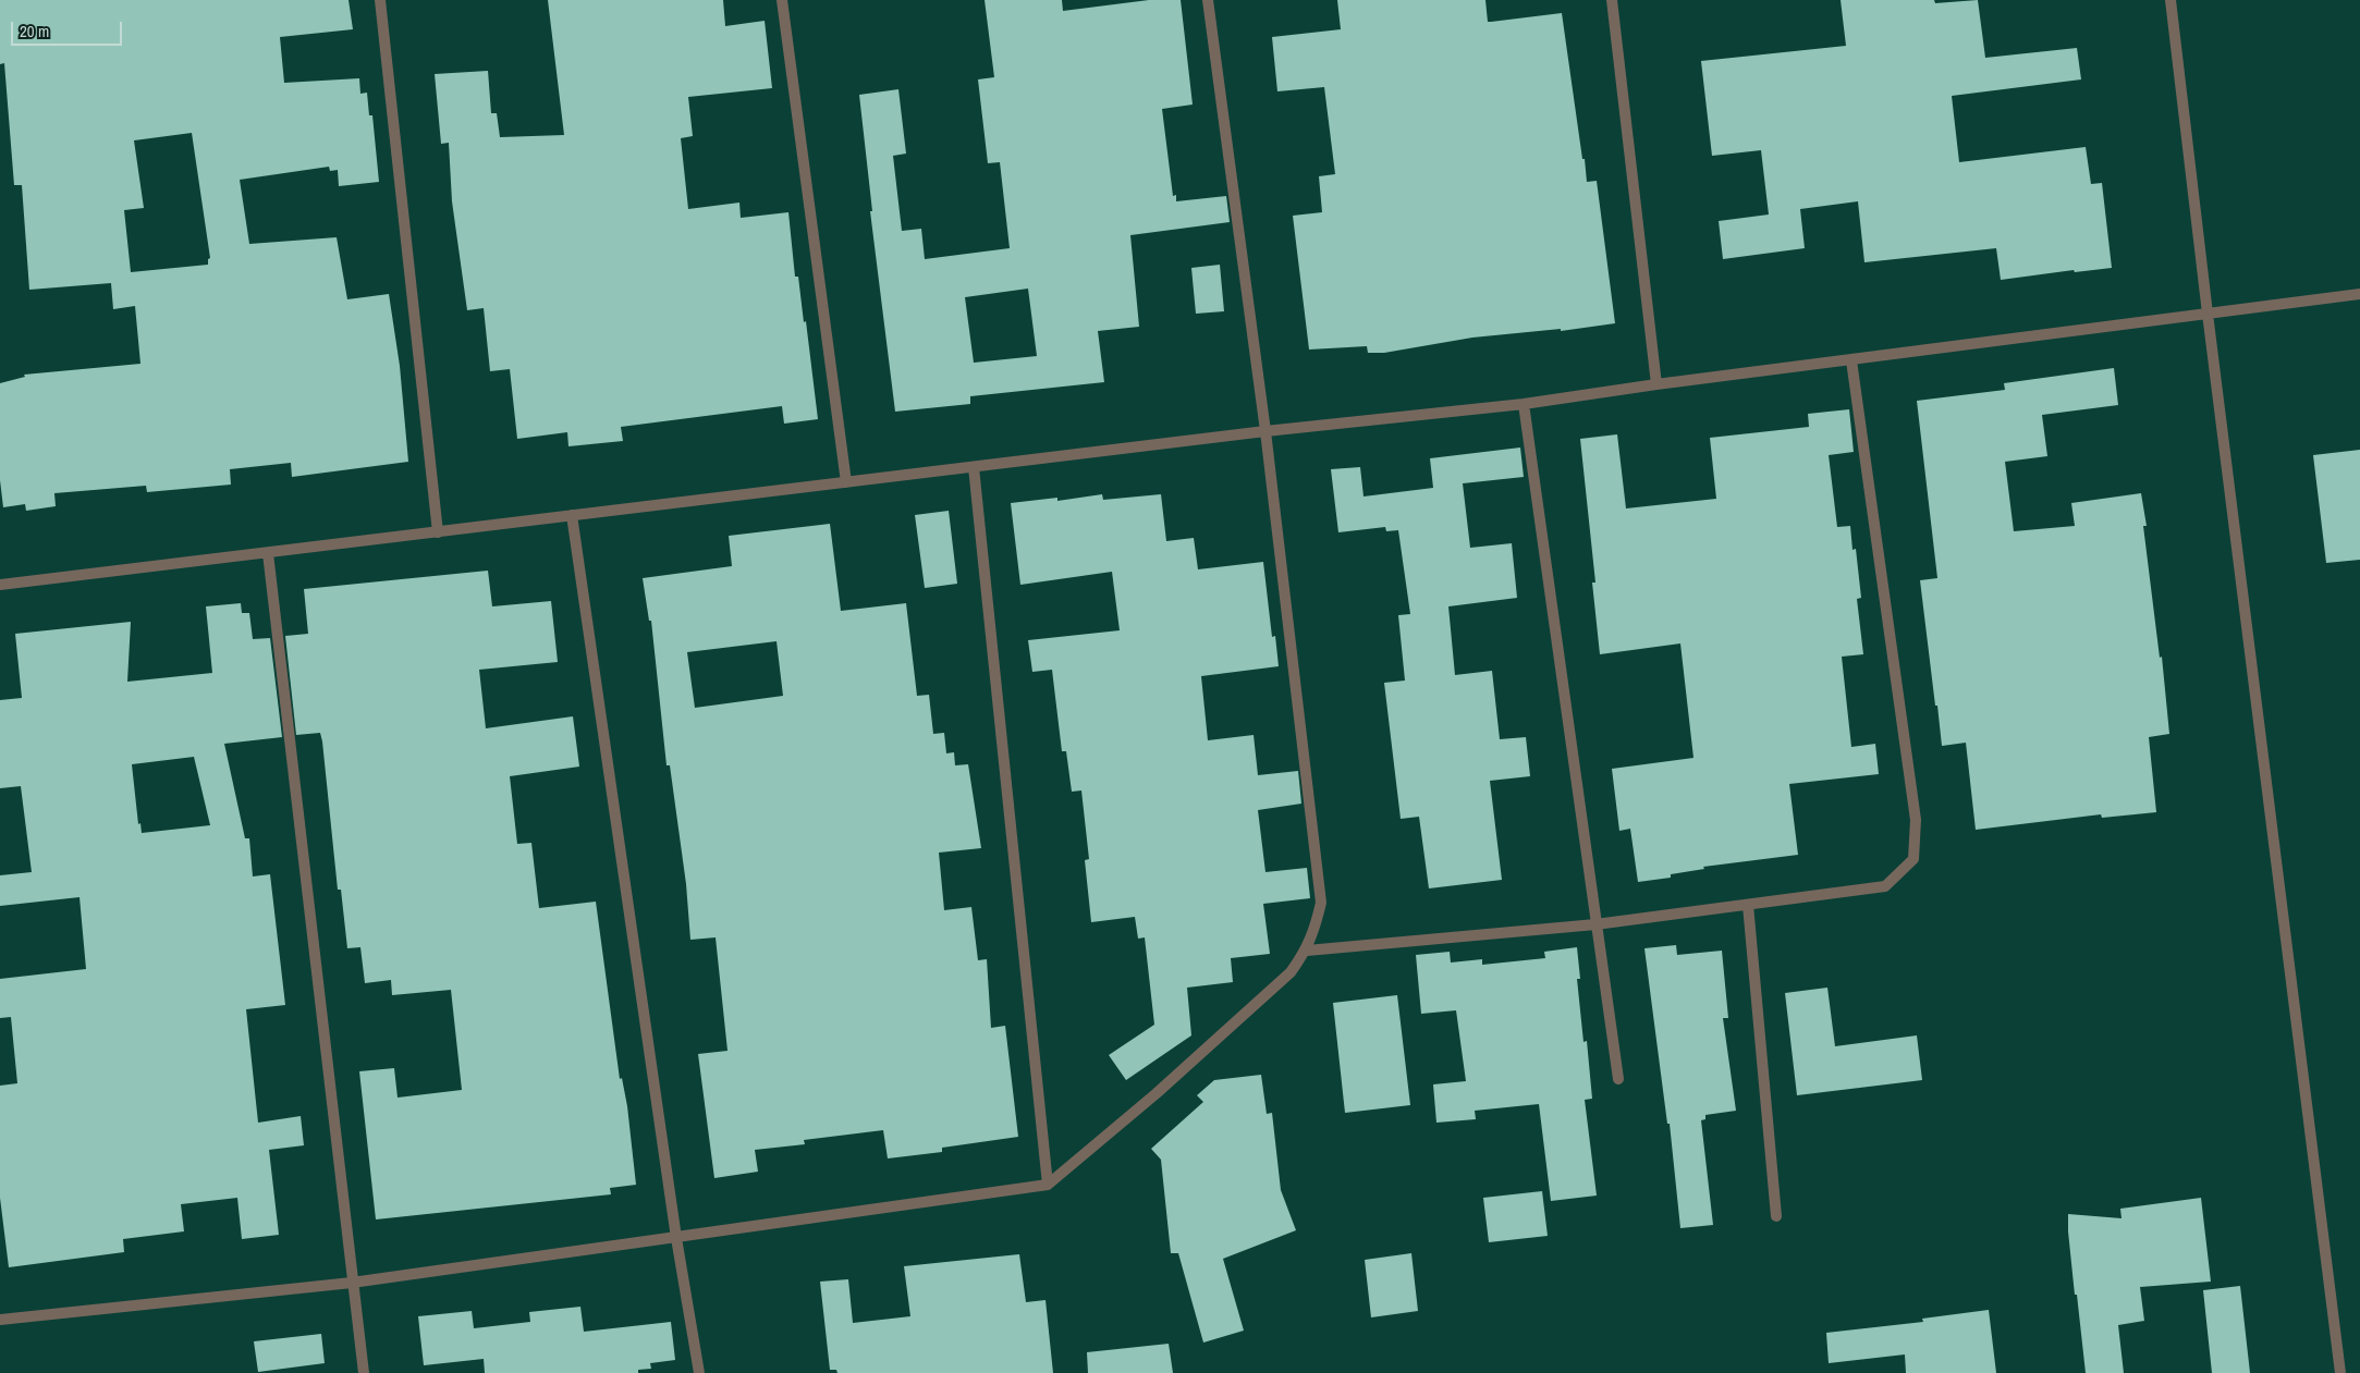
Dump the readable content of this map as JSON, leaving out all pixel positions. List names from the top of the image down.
{
  "scale_bar": "20 m"
}
